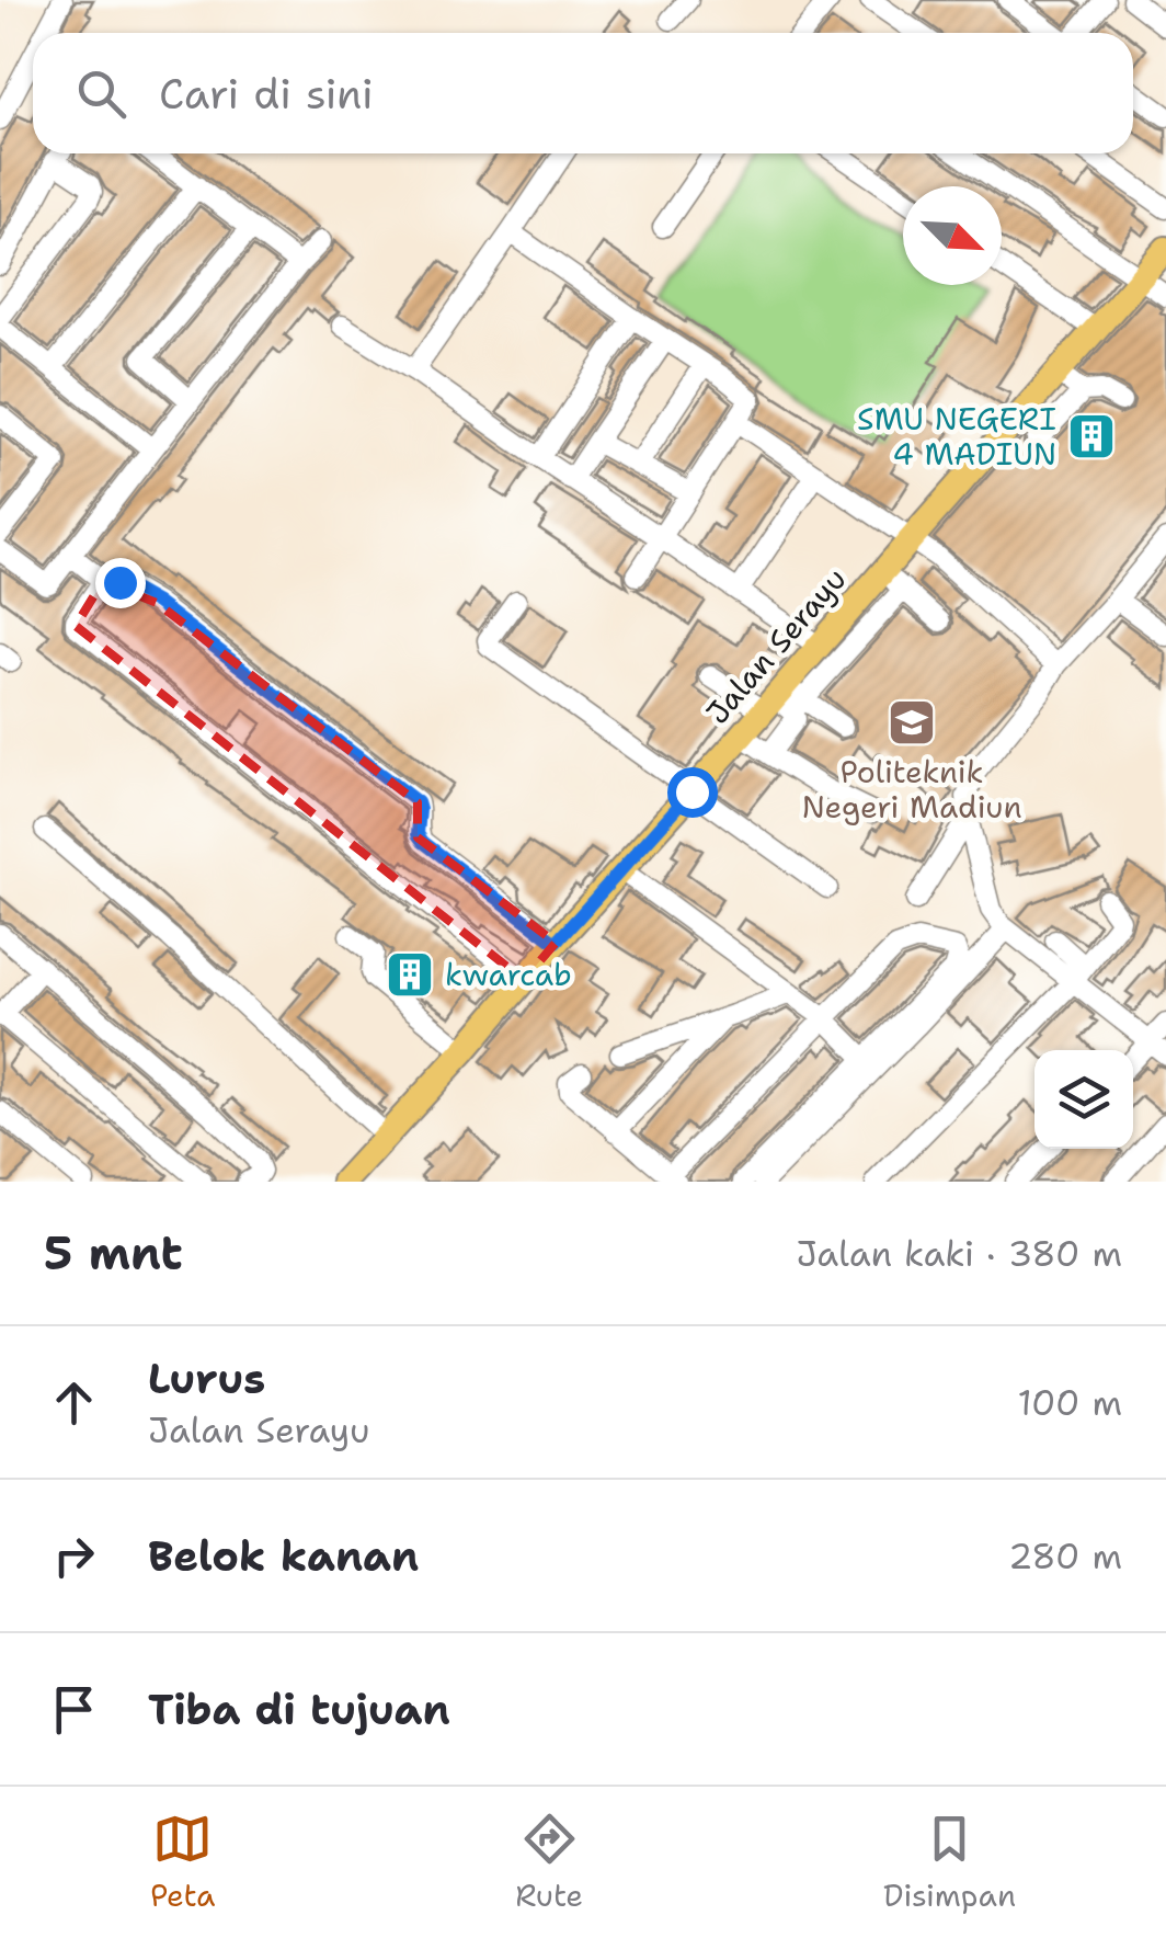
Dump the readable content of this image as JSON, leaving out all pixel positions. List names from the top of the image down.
{
  "streets": {
    "main road": ["Jalan Serayu"]
  },
  "places": {
    "building": ["SMU NEGERI 4 MADIUN", "kwarcab"],
    "school or university": ["Politeknik Negeri Madiun"]
  },
  "north": "bottom right",
  "page": {
    "search": "Cari di sini",
    "heading": ["5 mnt", "Jalan kaki · 380 m"],
    "list": [
      ["Lurus", "Jalan Serayu", "100 m"],
      ["Belok kanan", "280 m"],
      "Tiba di tujuan"
    ],
    "nav": ["Peta", "Rute", "Disimpan"]
  }
}
